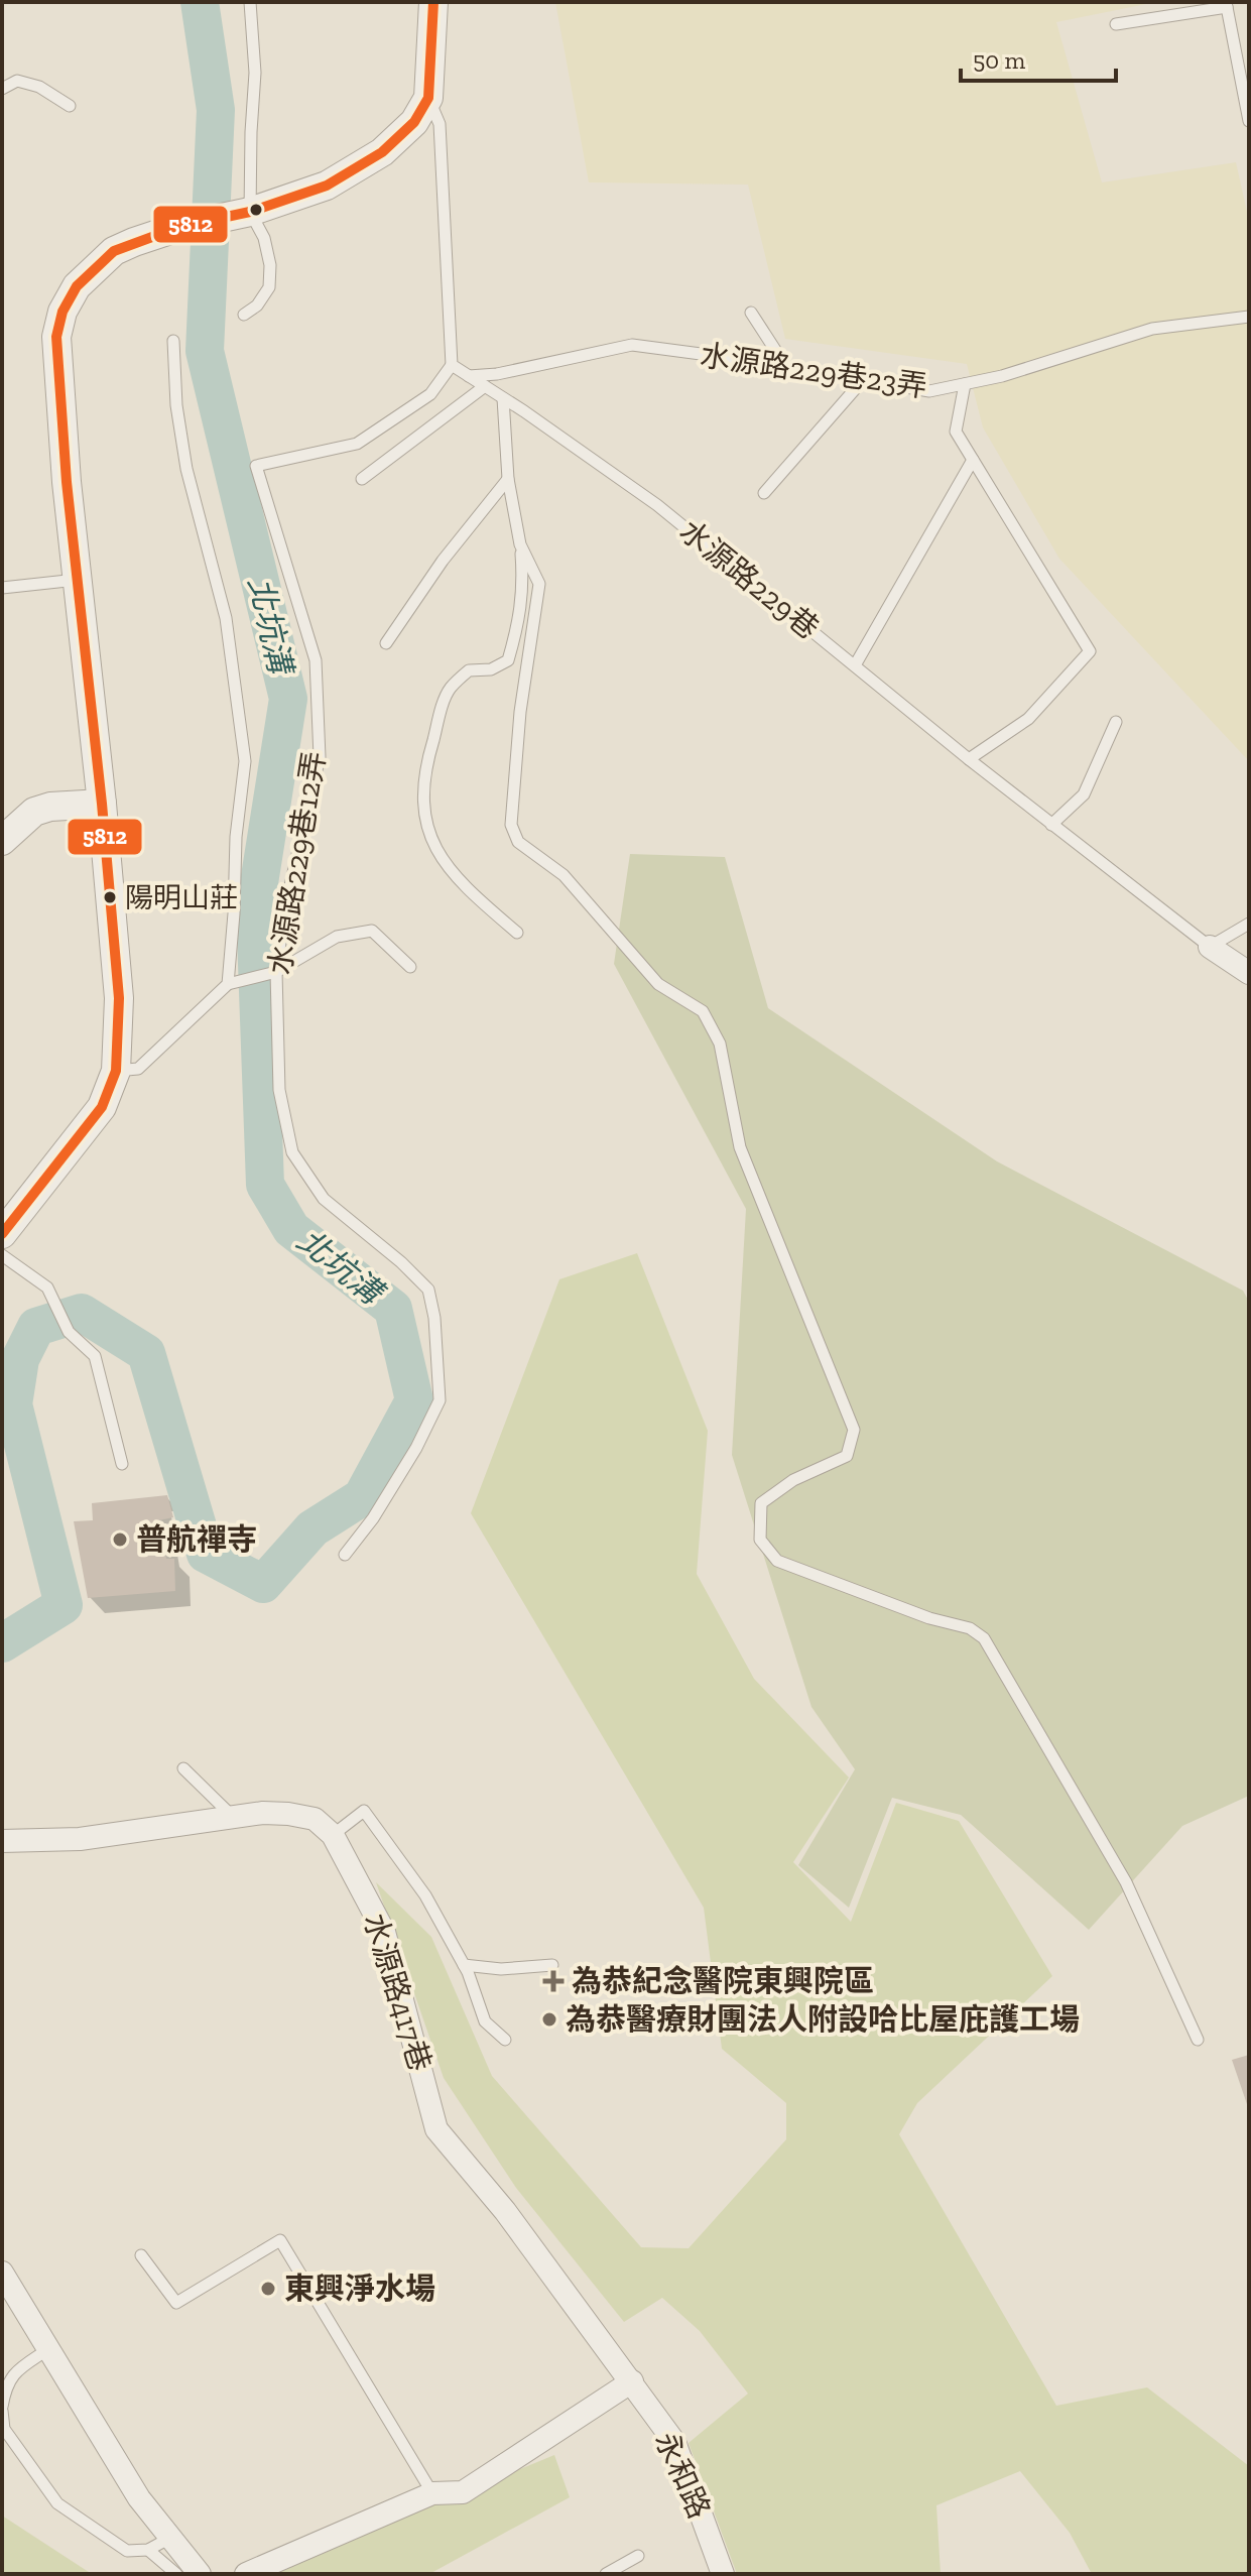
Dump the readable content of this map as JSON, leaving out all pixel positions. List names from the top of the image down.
{
  "streets": {
    "street": ["水源路229巷", "水源路417巷", "永和路"],
    "lane": ["水源路229巷23弄", "水源路229巷12弄"]
  },
  "crossings": [
    ["水源路229巷23弄", "水源路229巷"],
    ["水源路229巷", "水源路229巷12弄"],
    ["水源路417巷", "永和路"]
  ],
  "water": ["北坑溝"],
  "places": {
    "other": [
      "陽明山莊",
      "普航禪寺",
      "為恭醫療財團法人附設哈比屋庇護工場",
      "東興淨水場"
    ],
    "health": ["為恭紀念醫院東興院區"]
  },
  "lines": ["transit line 5812"],
  "scale_bar": "50 m"
}
